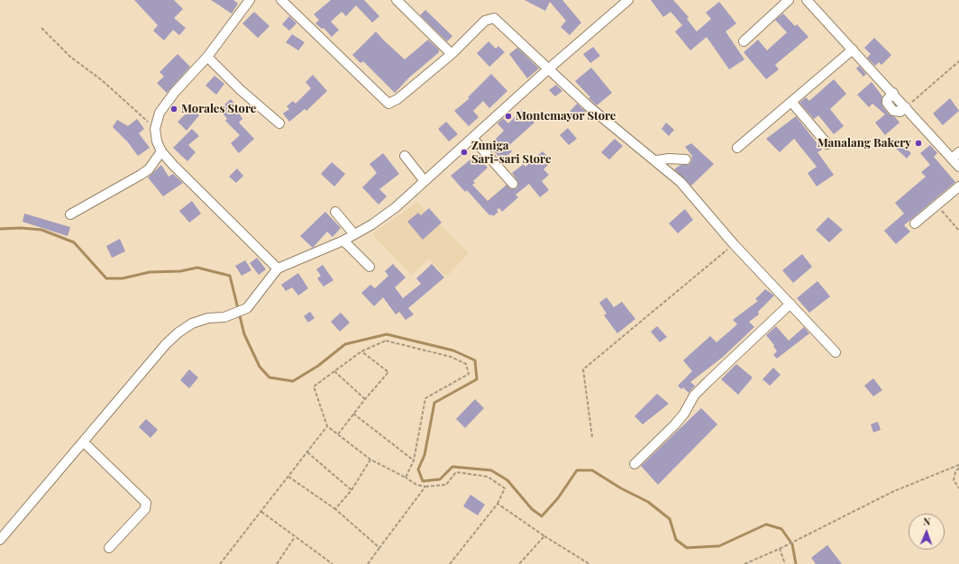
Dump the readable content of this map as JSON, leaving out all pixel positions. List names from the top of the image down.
{
  "places": [
    "Morales Store",
    "Montemayor Store",
    "Manalang Bakery",
    "Zuniga Sari-sari Store"
  ],
  "north": "top"
}
